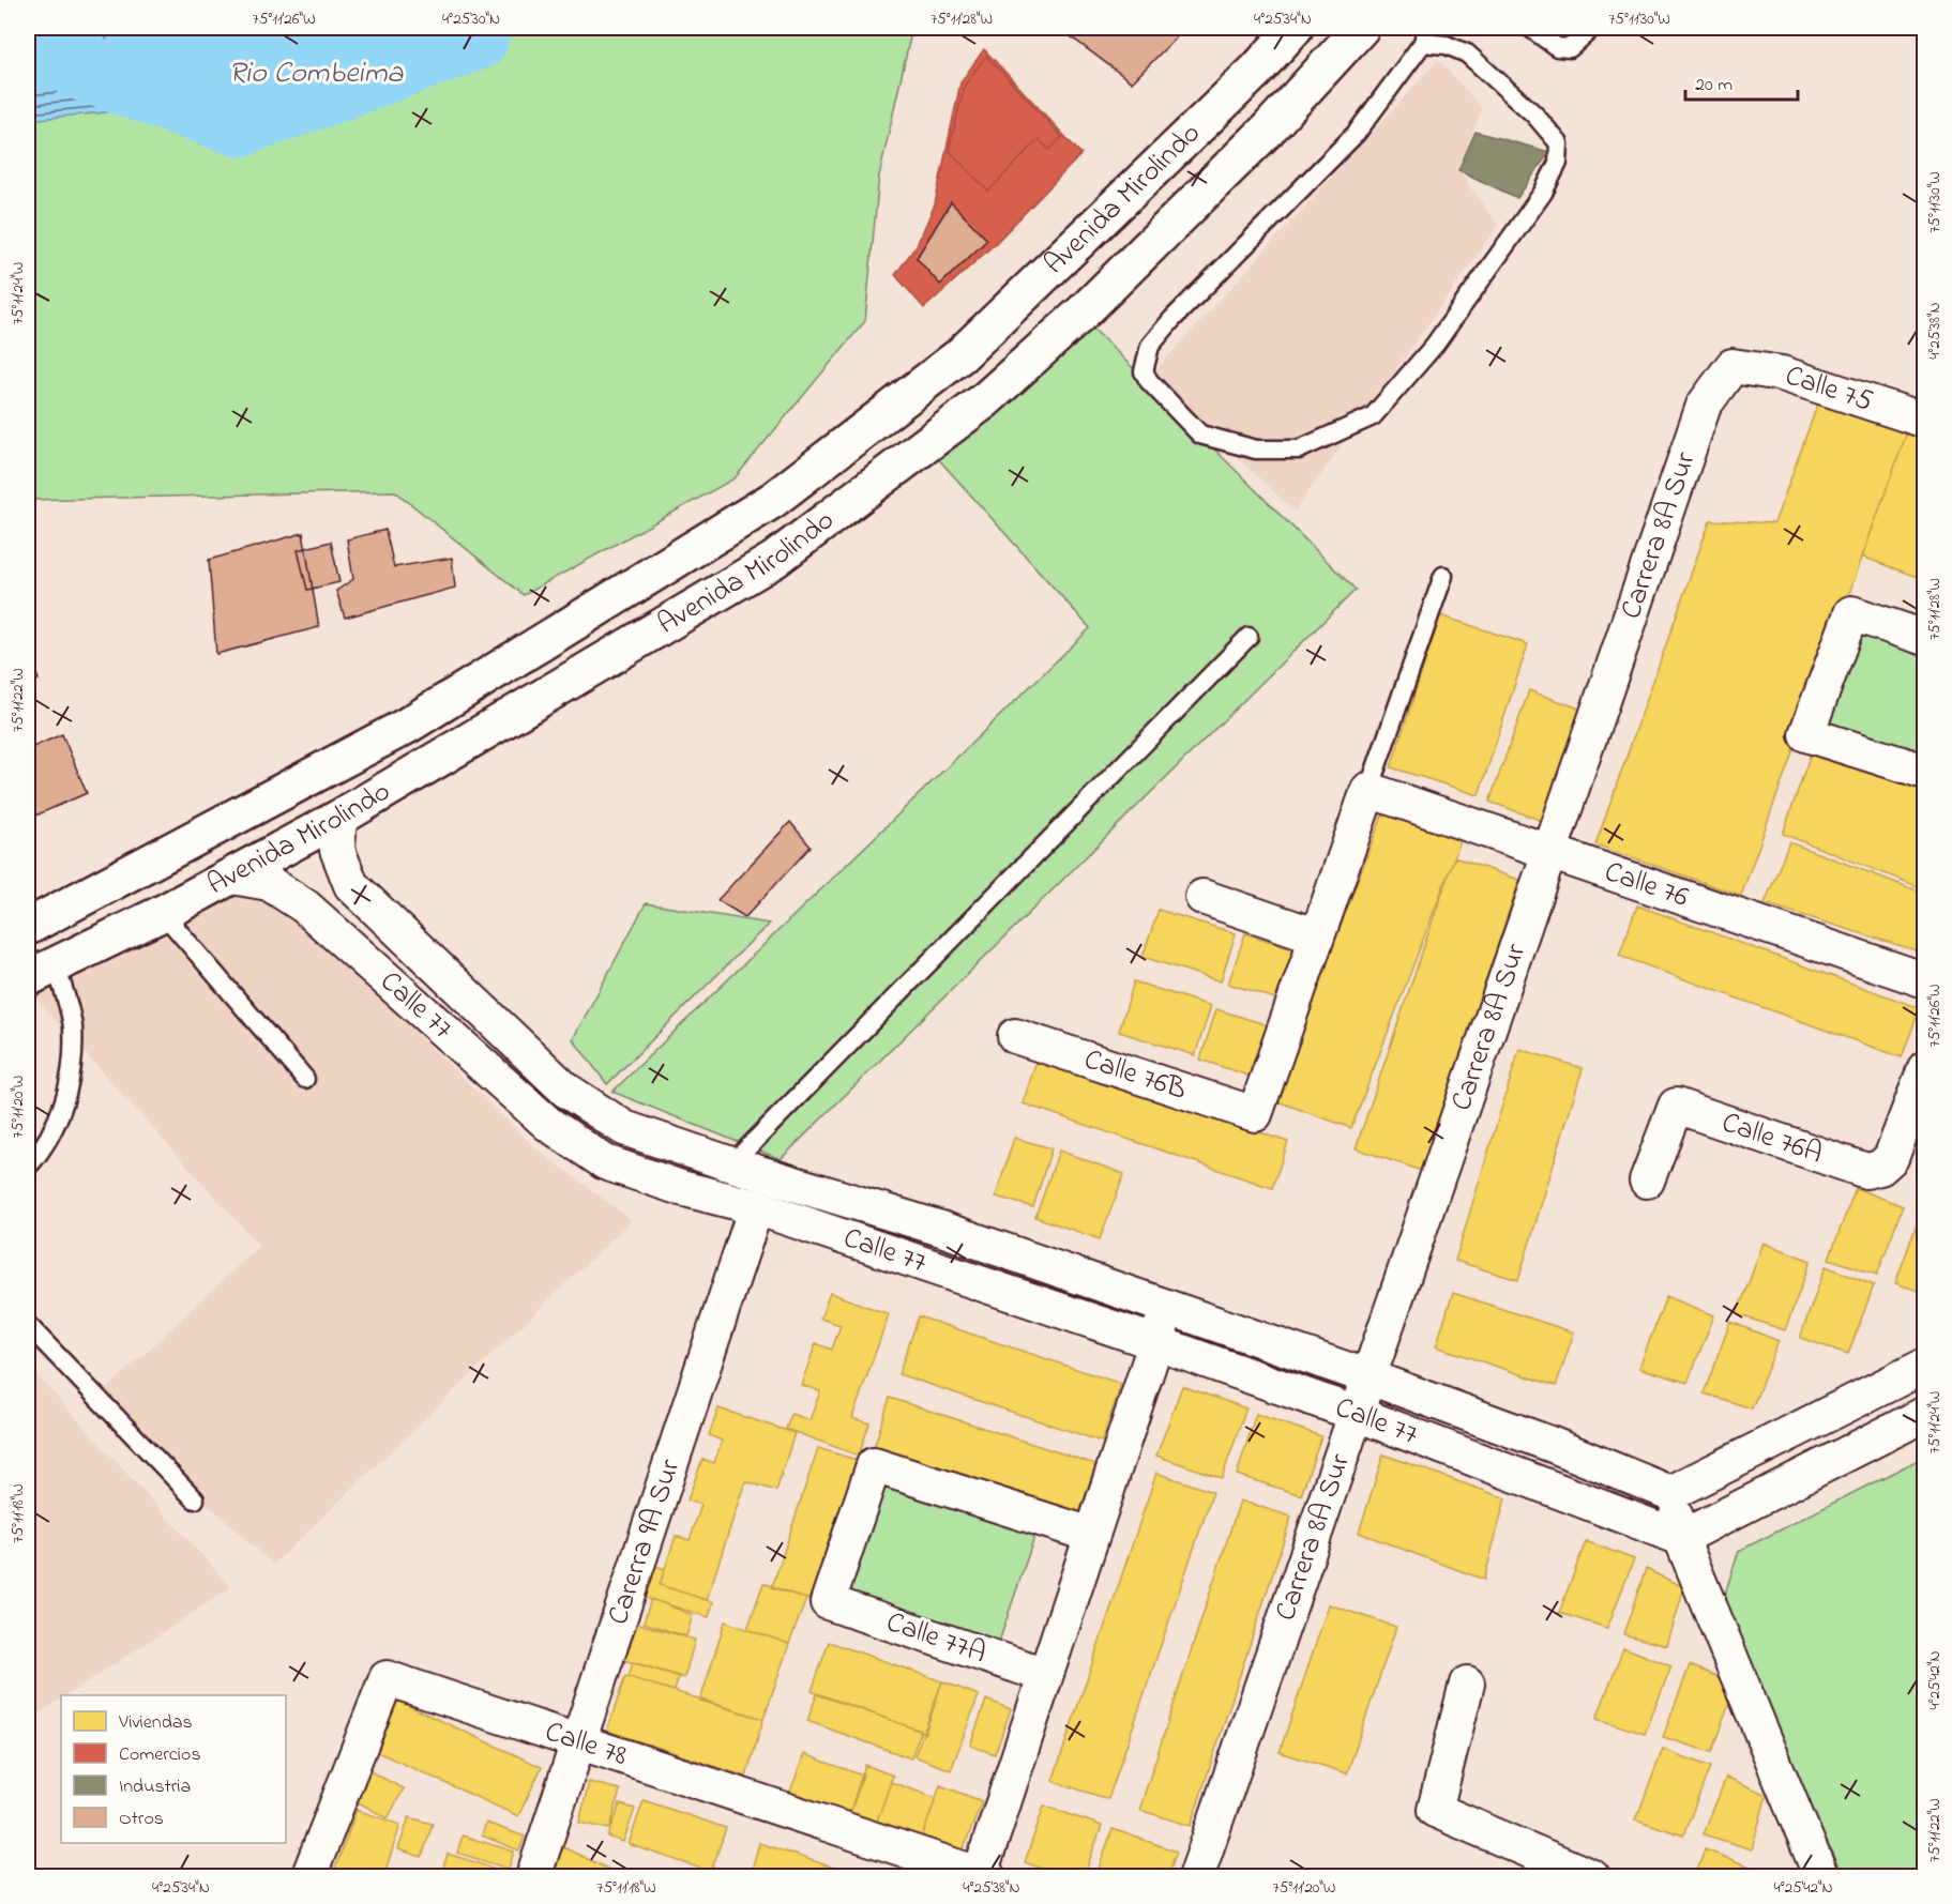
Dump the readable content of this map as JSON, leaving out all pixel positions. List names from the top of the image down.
{
  "streets": {
    "main road": ["Avenida Mirolindo"],
    "street": [
      "Calle 75",
      "Carrera 8A Sur",
      "Calle 76",
      "Calle 77",
      "Calle 76B",
      "Calle 76A",
      "Carerra 9A Sur",
      "Calle 77A",
      "Calle 78"
    ]
  },
  "crossings": [
    ["Avenida Mirolindo", "Calle 77"],
    ["Calle 75", "Carrera 8A Sur"],
    ["Carrera 8A Sur", "Calle 76"],
    ["Carrera 8A Sur", "Calle 77"],
    ["Calle 77", "Carerra 9A Sur"],
    ["Carerra 9A Sur", "Calle 78"]
  ],
  "water": ["Rio Combeima"],
  "legend": [
    "Viviendas",
    "Comercios",
    "Industria",
    "Otros"
  ],
  "scale_bar": "20 m",
  "coordinates": [
    "75°11'26\"W",
    "4°25'30\"N",
    "75°11'28\"W",
    "4°25'34\"N",
    "75°11'30\"W",
    "75°11'24\"W",
    "4°25'38\"N",
    "75°11'22\"W",
    "75°11'20\"W",
    "75°11'18\"W",
    "4°25'42\"N"
  ]
}
